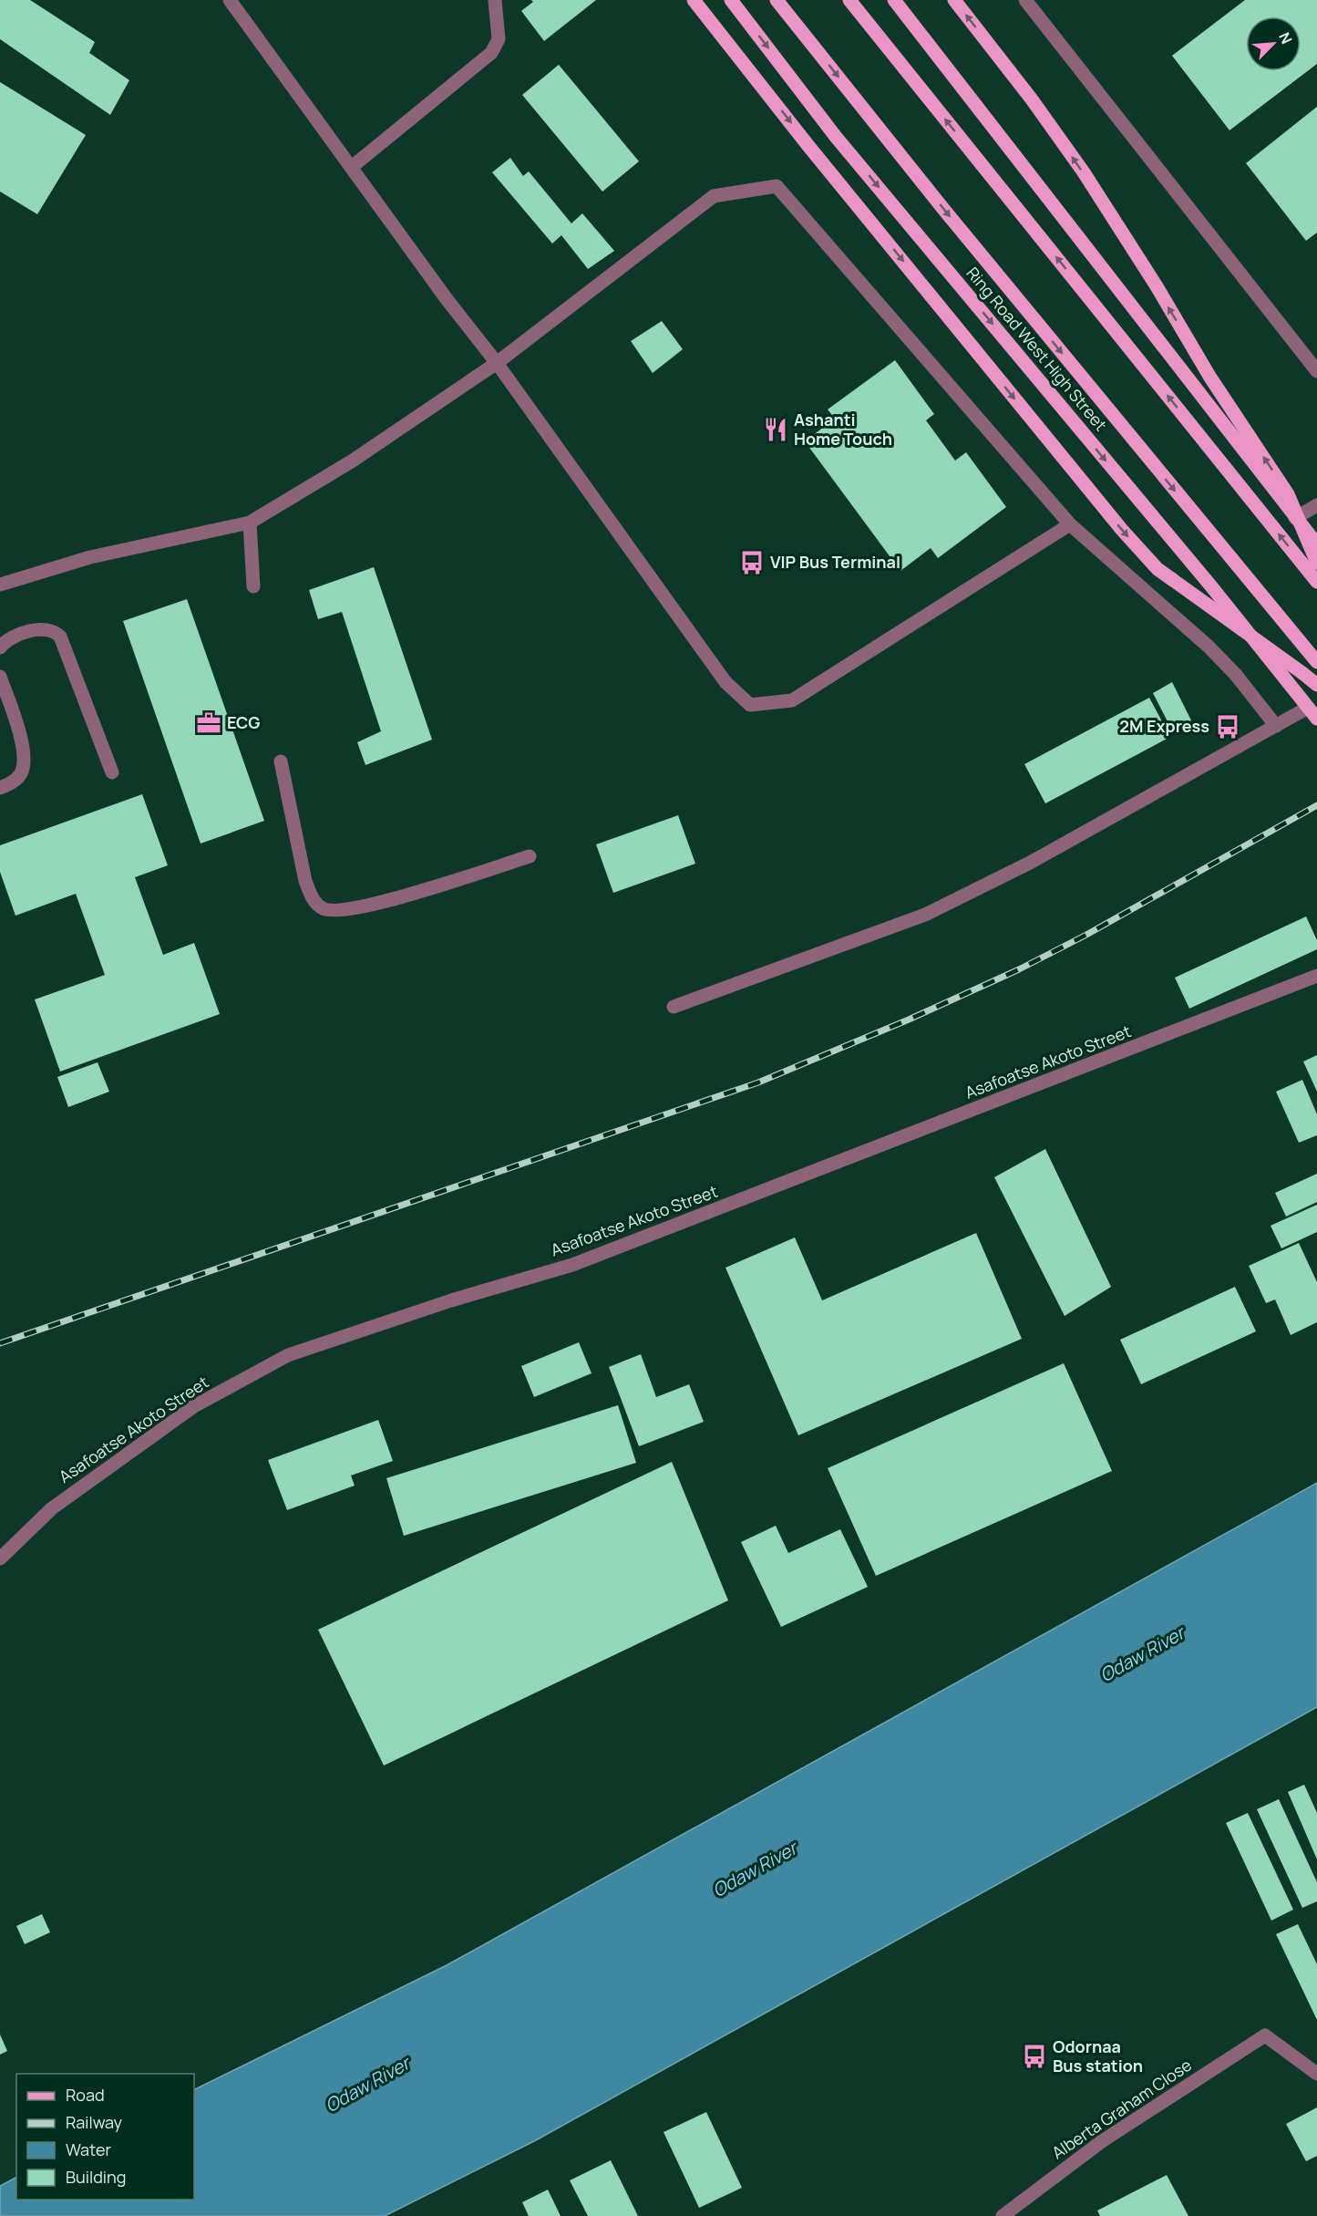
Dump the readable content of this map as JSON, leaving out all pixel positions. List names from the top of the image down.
{
  "streets": {
    "main road": ["Ring Road West High Street"],
    "street": ["Asafoatse Akoto Street", "Alberta Graham Close"]
  },
  "water": ["Odaw River"],
  "places": {
    "restaurant": ["Ashanti Home Touch"],
    "bus stop": ["VIP Bus Terminal", "2M Express", "Odornaa Bus station"],
    "office": ["ECG"]
  },
  "legend": [
    "Road",
    "Railway",
    "Water",
    "Building"
  ],
  "north": "top right"
}
